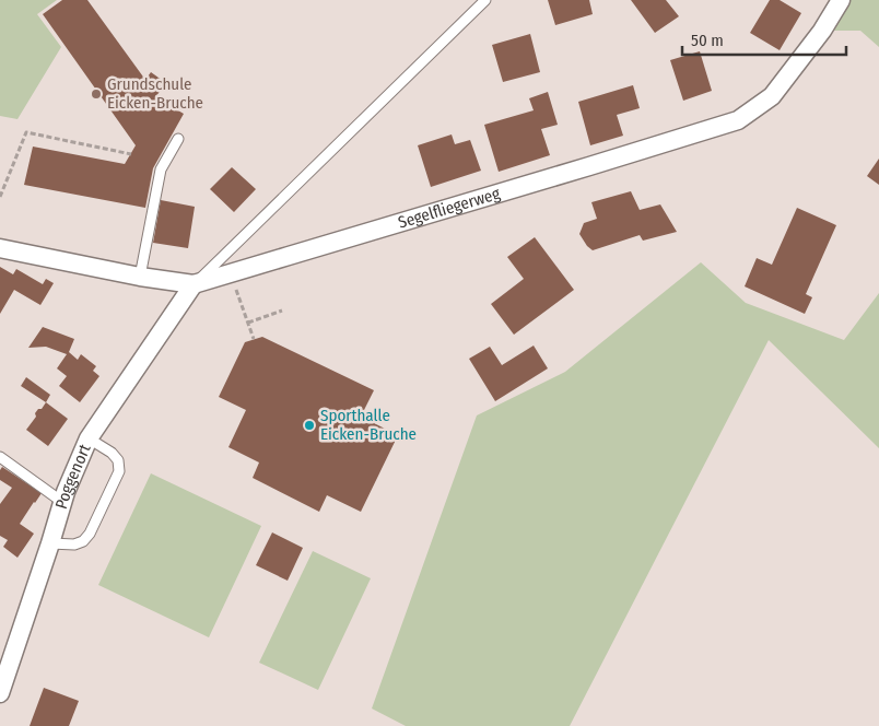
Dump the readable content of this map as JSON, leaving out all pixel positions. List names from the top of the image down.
{
  "streets": {
    "street": ["Segelfliegerweg", "Poggenort"]
  },
  "crossings": [
    ["Segelfliegerweg", "Poggenort"]
  ],
  "places": ["Grundschule Eicken-Bruche", "Sporthalle Eicken-Bruche"],
  "scale_bar": "50 m"
}
